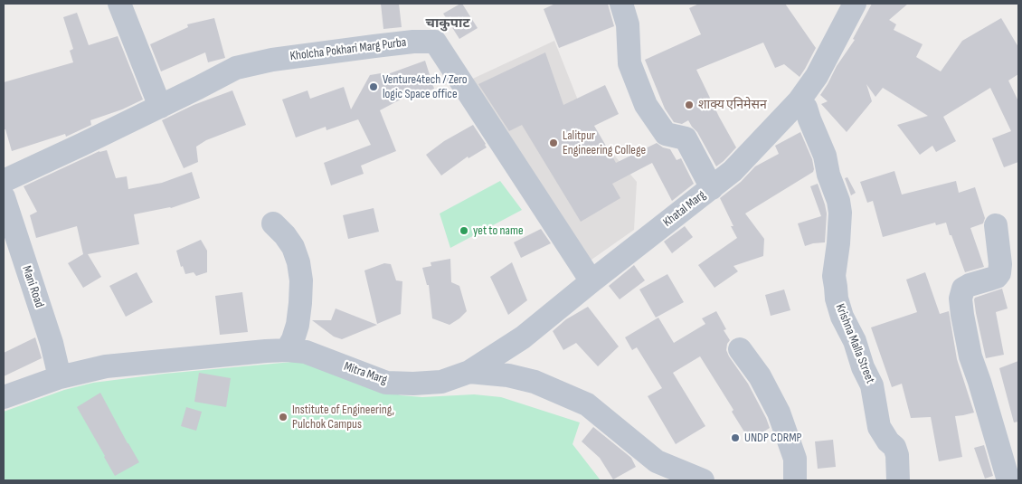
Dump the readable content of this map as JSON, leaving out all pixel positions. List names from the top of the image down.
{
  "streets": {
    "street": [
      "Kholcha Pokhari Marg Purba",
      "Khatal Marg",
      "Mani Road",
      "Krishna Malla Street",
      "Mitra Marg"
    ]
  },
  "crossings": [
    ["Kholcha Pokhari Marg Purba", "Khatal Marg"],
    ["Khatal Marg", "Krishna Malla Street"],
    ["Khatal Marg", "Mitra Marg"],
    ["Mani Road", "Mitra Marg"]
  ],
  "districts": ["चाकुपाट"],
  "places": [
    "Venture4tech / Zero logic Space office",
    "शाक्य एनिमेसन",
    "Lalitpur Engineering College",
    "yet to name",
    "Institute of Engineering, Pulchok Campus",
    "UNDP CDRMP"
  ]
}
